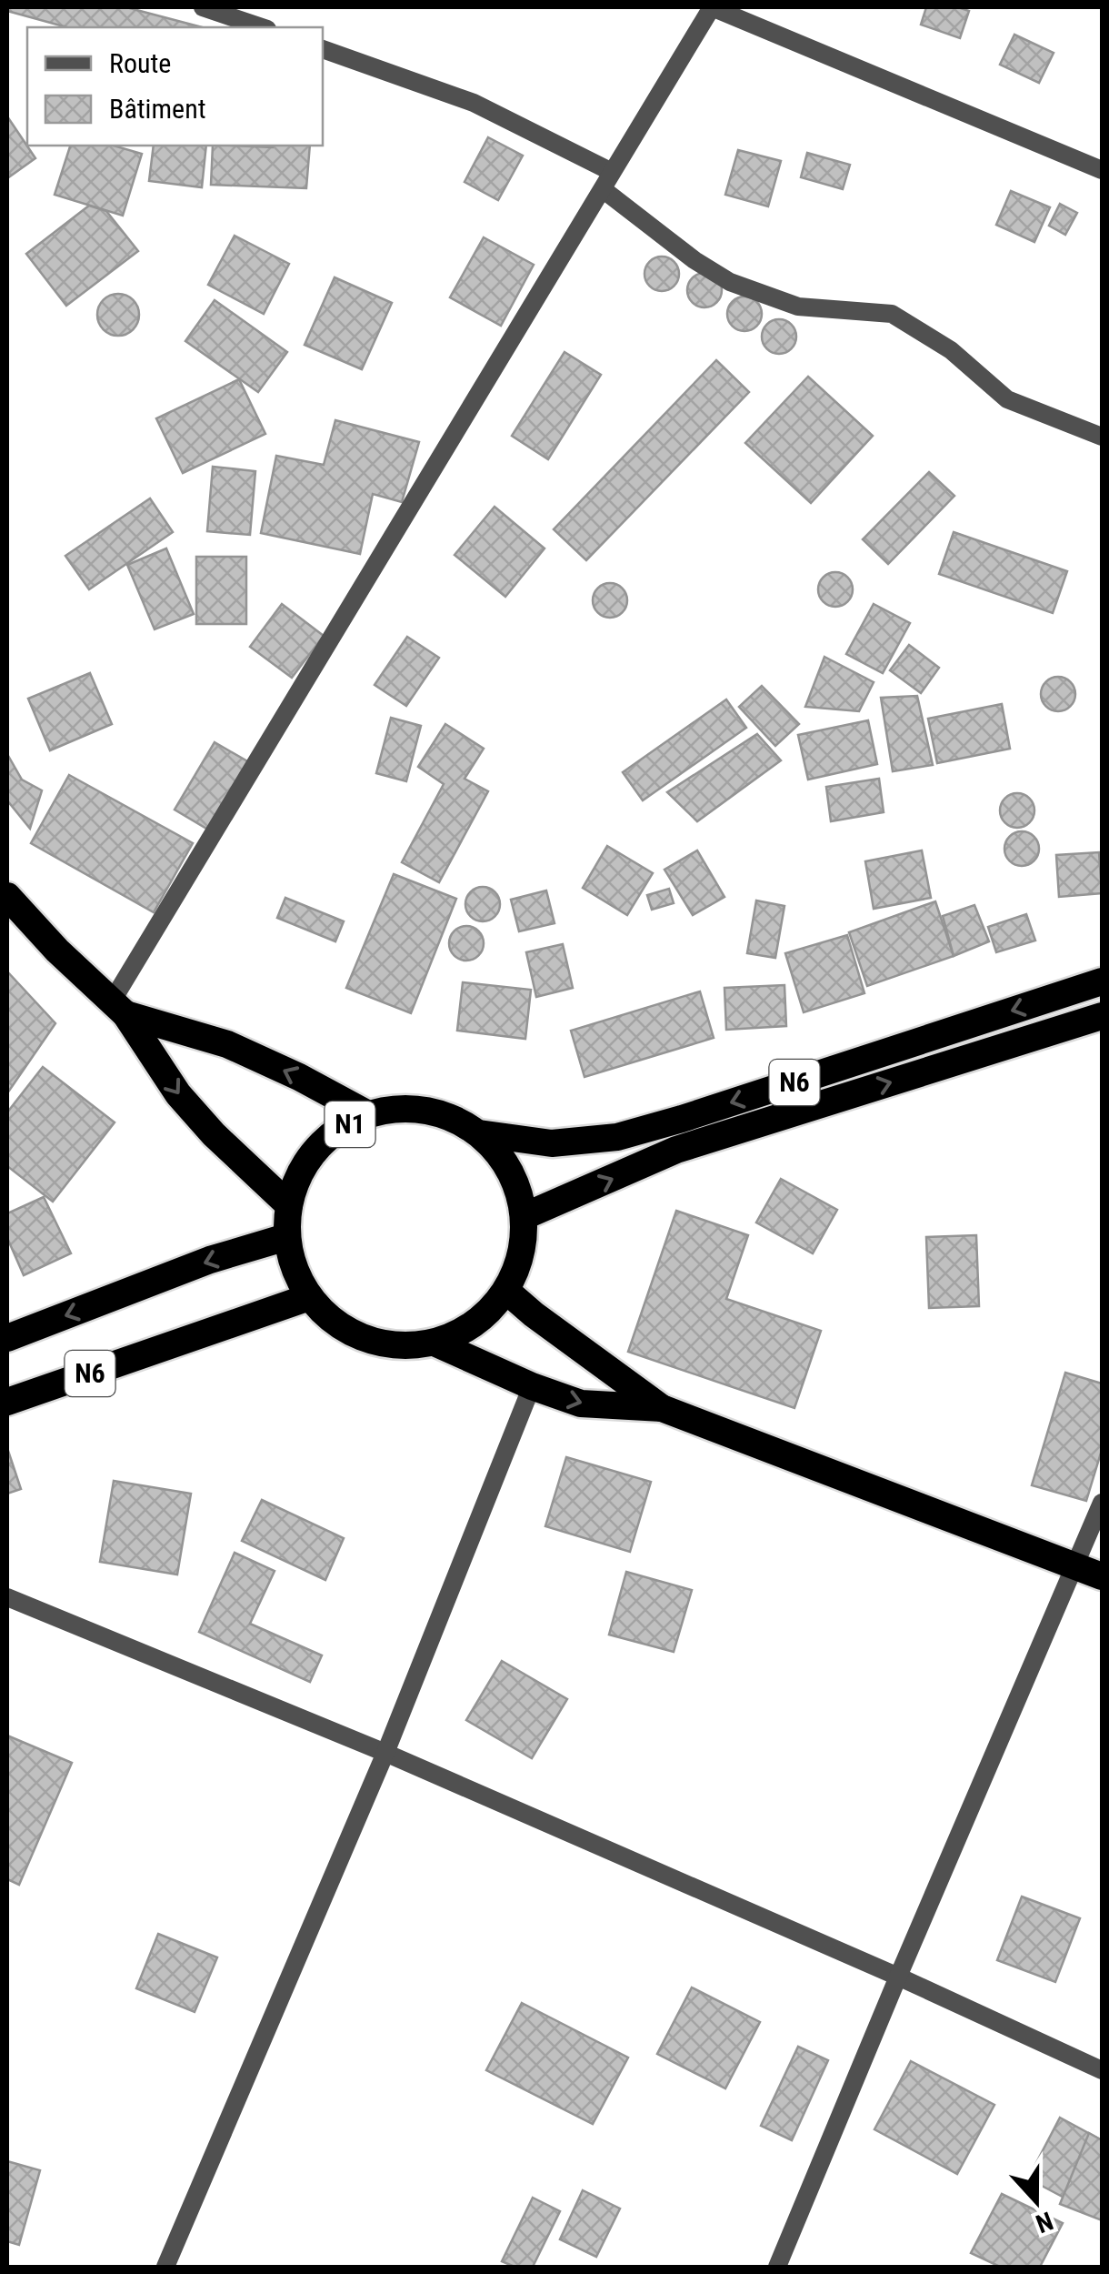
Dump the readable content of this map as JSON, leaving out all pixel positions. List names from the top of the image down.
{
  "streets": {
    "highway": ["N6", "N1"]
  },
  "crossings": [
    ["N6", "N1"]
  ],
  "legend": ["Route", "Bâtiment"],
  "north": "bottom"
}
